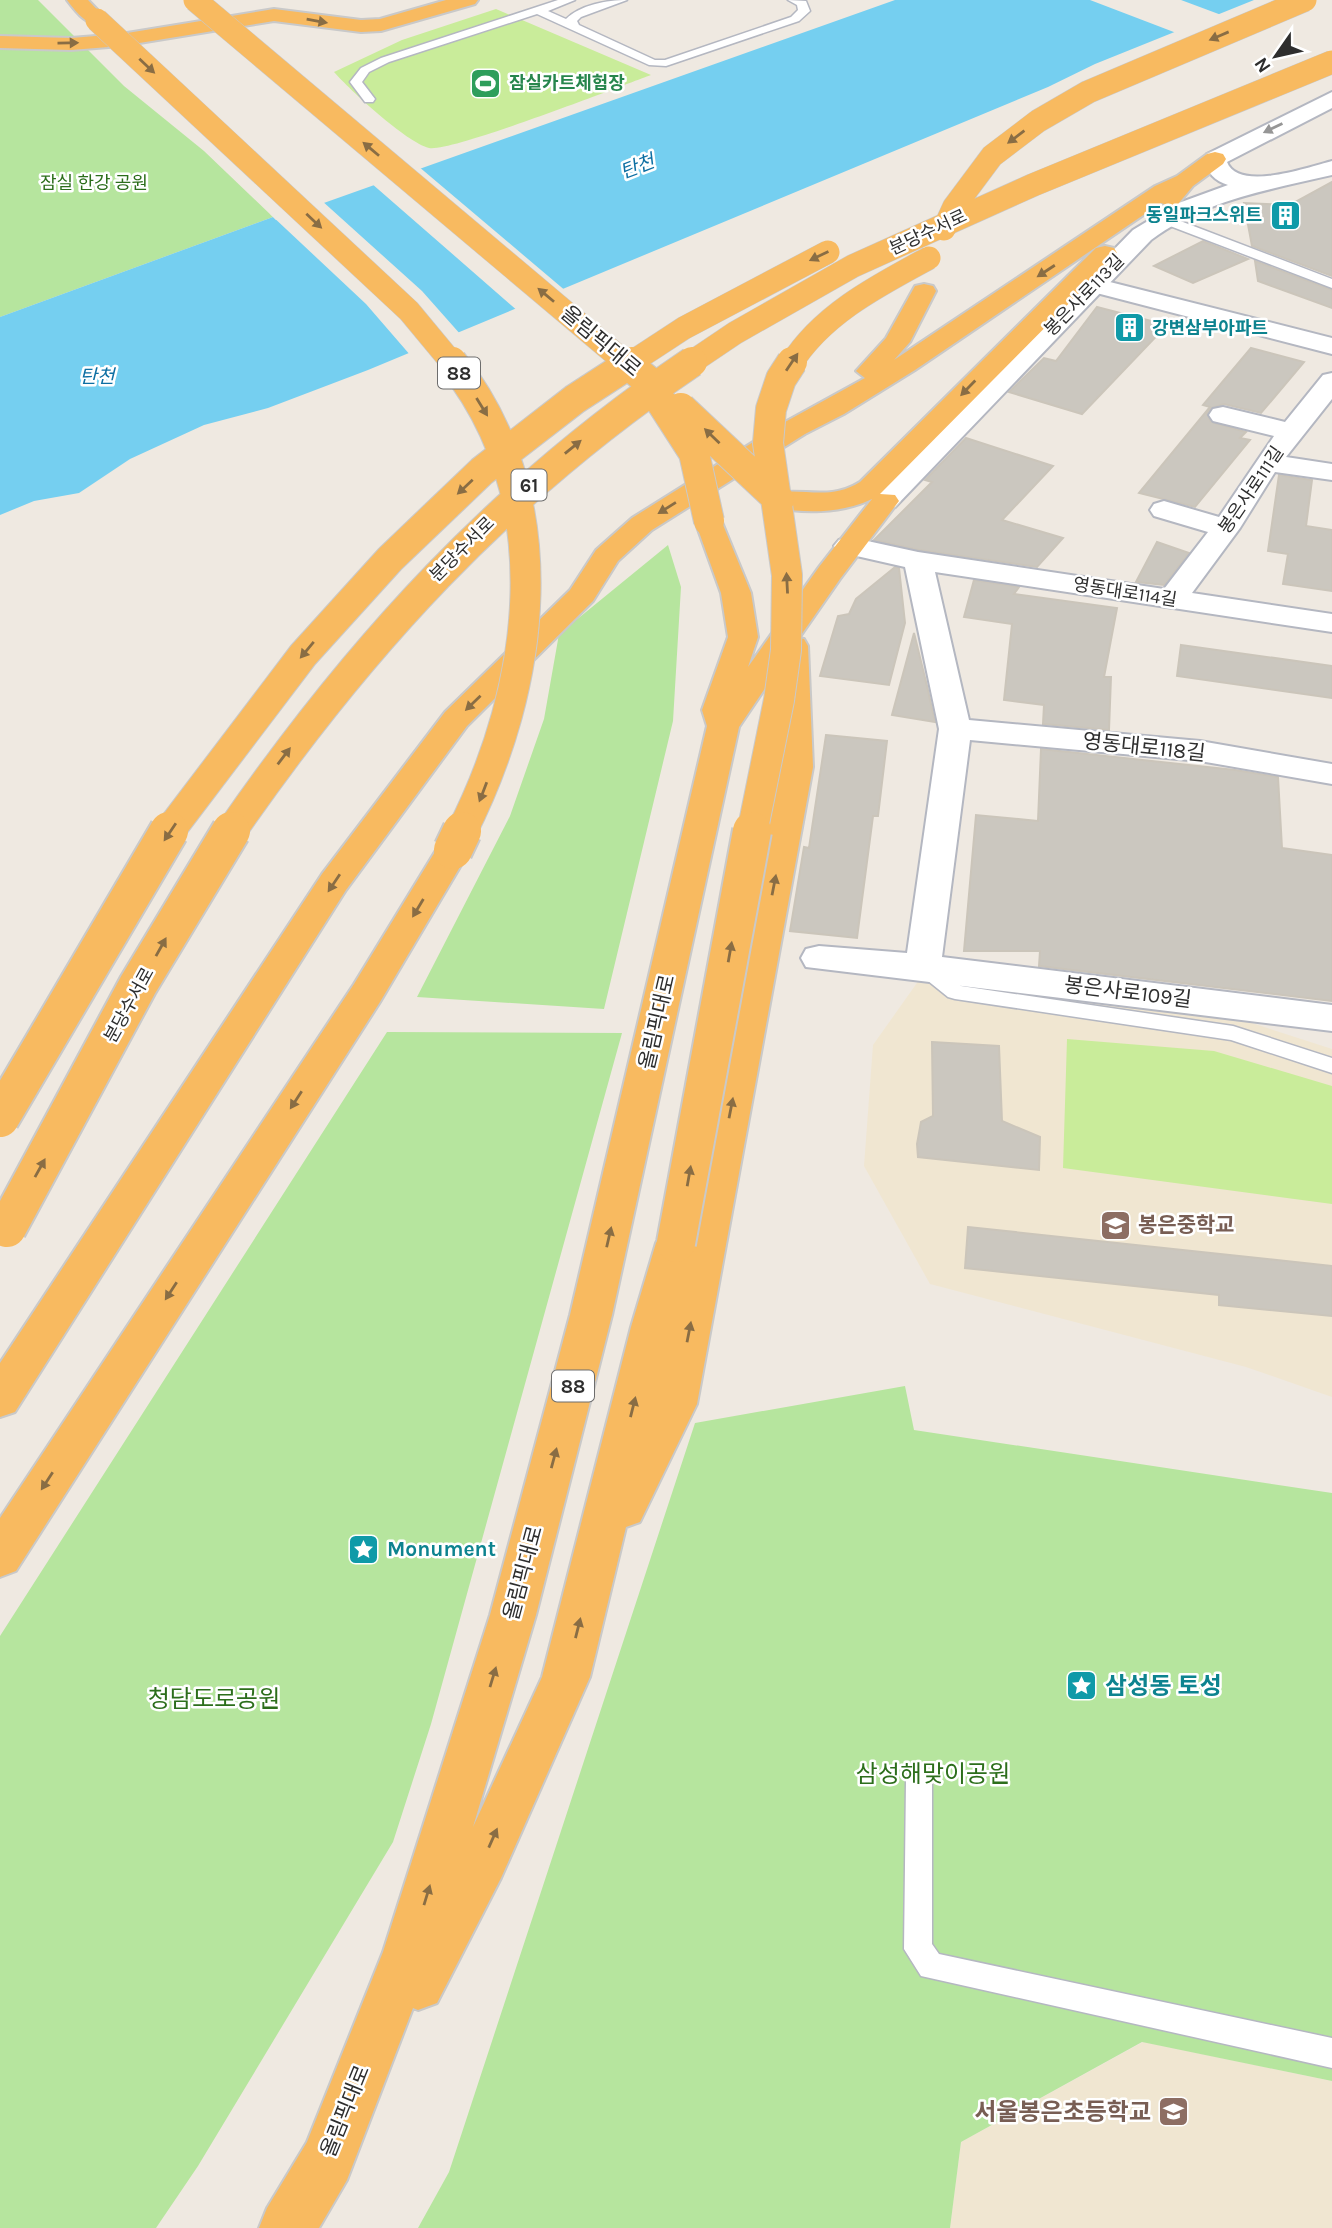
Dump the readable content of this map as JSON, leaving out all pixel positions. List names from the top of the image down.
{
  "streets": {
    "highway": [
      "분당수서로",
      "올림픽대로",
      "88",
      "61"
    ],
    "street": [
      "봉은사로113길",
      "봉은사로111길",
      "영동대로114길",
      "영동대로118길",
      "봉은사로109길"
    ]
  },
  "crossings": [
    ["봉은사로111길", "영동대로114길"]
  ],
  "water": ["탄천"],
  "parks": ["잠실 한강 공원", "청담도로공원", "삼성해맞이공원"],
  "places": {
    "sports": ["잠실카트체험장"],
    "building": ["동일파크스위트", "강변삼부아파트"],
    "school or university": ["봉은중학교", "서울봉은초등학교"],
    "place": ["Monument", "삼성동 토성"]
  },
  "north": "bottom left"
}
